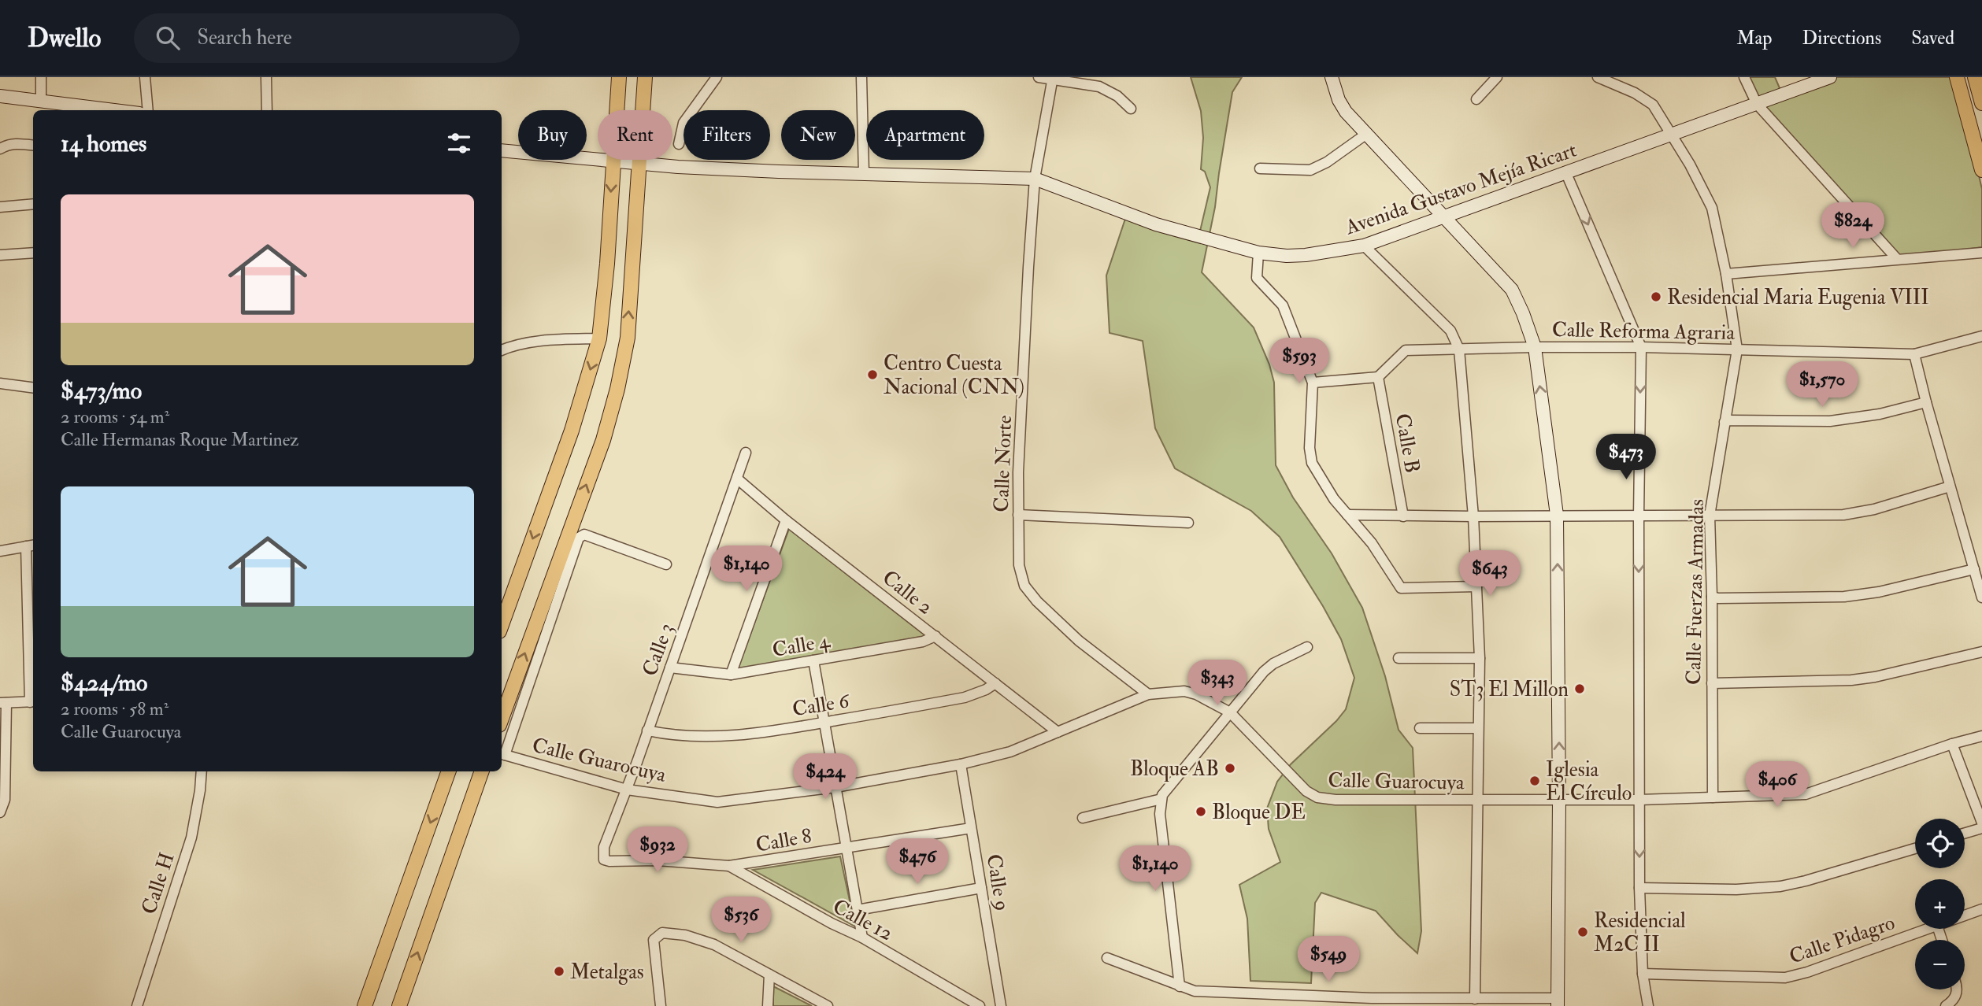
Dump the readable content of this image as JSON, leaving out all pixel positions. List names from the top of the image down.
{
  "streets": {
    "street": [
      "Avenida Gustavo Mejía Ricart",
      "Calle Reforma Agraria",
      "Calle B",
      "Calle Norte",
      "Calle 2",
      "Calle Fuerzas Armadas",
      "Calle 4",
      "Calle 3",
      "Calle 6",
      "Calle Guarocuya",
      "Calle 8",
      "Calle 9",
      "Calle H",
      "Calle 12",
      "Calle Pidagro"
    ]
  },
  "crossings": [
    ["Avenida Gustavo Mejía Ricart", "Calle Norte"],
    ["Avenida Gustavo Mejía Ricart", "Calle Fuerzas Armadas"],
    ["Calle Reforma Agraria", "Calle B"],
    ["Calle Reforma Agraria", "Calle Fuerzas Armadas"],
    ["Calle Norte", "Calle Guarocuya"],
    ["Calle 2", "Calle 4"],
    ["Calle 2", "Calle 3"],
    ["Calle 2", "Calle 6"],
    ["Calle 2", "Calle Guarocuya"],
    ["Calle Fuerzas Armadas", "Calle Guarocuya"],
    ["Calle 4", "Calle 3"],
    ["Calle 3", "Calle 6"],
    ["Calle 3", "Calle Guarocuya"],
    ["Calle 3", "Calle 8"],
    ["Calle Guarocuya", "Calle 9"],
    ["Calle 8", "Calle 9"],
    ["Calle 8", "Calle 12"]
  ],
  "places": [
    "Residencial Maria Eugenia VIII",
    "Centro Cuesta Nacional (CNN)",
    "ST3 El Millon",
    "Bloque AB",
    "Iglesia El Círculo",
    "Bloque DE",
    "Residencial M2C II",
    "Metalgas"
  ],
  "page": {
    "header": "Dwello",
    "search": "Search here",
    "nav": ["Map", "Directions", "Saved"],
    "chip": [
      "Buy",
      "Rent",
      "Filters",
      "New",
      "Apartment"
    ],
    "heading": "14 homes",
    "list": [
      {
        "name": "$473/mo",
        "note": "2 rooms · 54 m² · Calle Hermanas Roque Martinez"
      },
      {
        "name": "$424/mo",
        "note": "2 rooms · 58 m² · Calle Guarocuya"
      }
    ],
    "price": [
      "$824",
      "$593",
      "$1,570",
      "$473",
      "$1,140",
      "$643",
      "$343",
      "$424",
      "$406",
      "$932",
      "$476",
      "$1,140",
      "$536",
      "$549"
    ],
    "map_buttons": ["+", "−"]
  }
}
